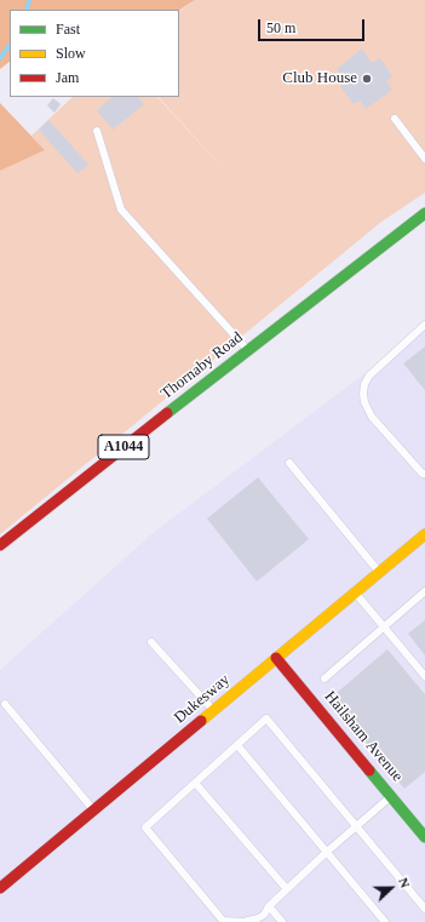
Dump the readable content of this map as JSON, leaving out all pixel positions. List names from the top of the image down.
{
  "streets": {
    "street": [
      "Thornaby Road",
      "A1044",
      "Dukesway",
      "Hailsham Avenue"
    ]
  },
  "crossings": [
    ["Dukesway", "Hailsham Avenue"]
  ],
  "places": ["Club House"],
  "legend": ["Fast", "Slow", "Jam"],
  "scale_bar": "50 m",
  "north": "right"
}
